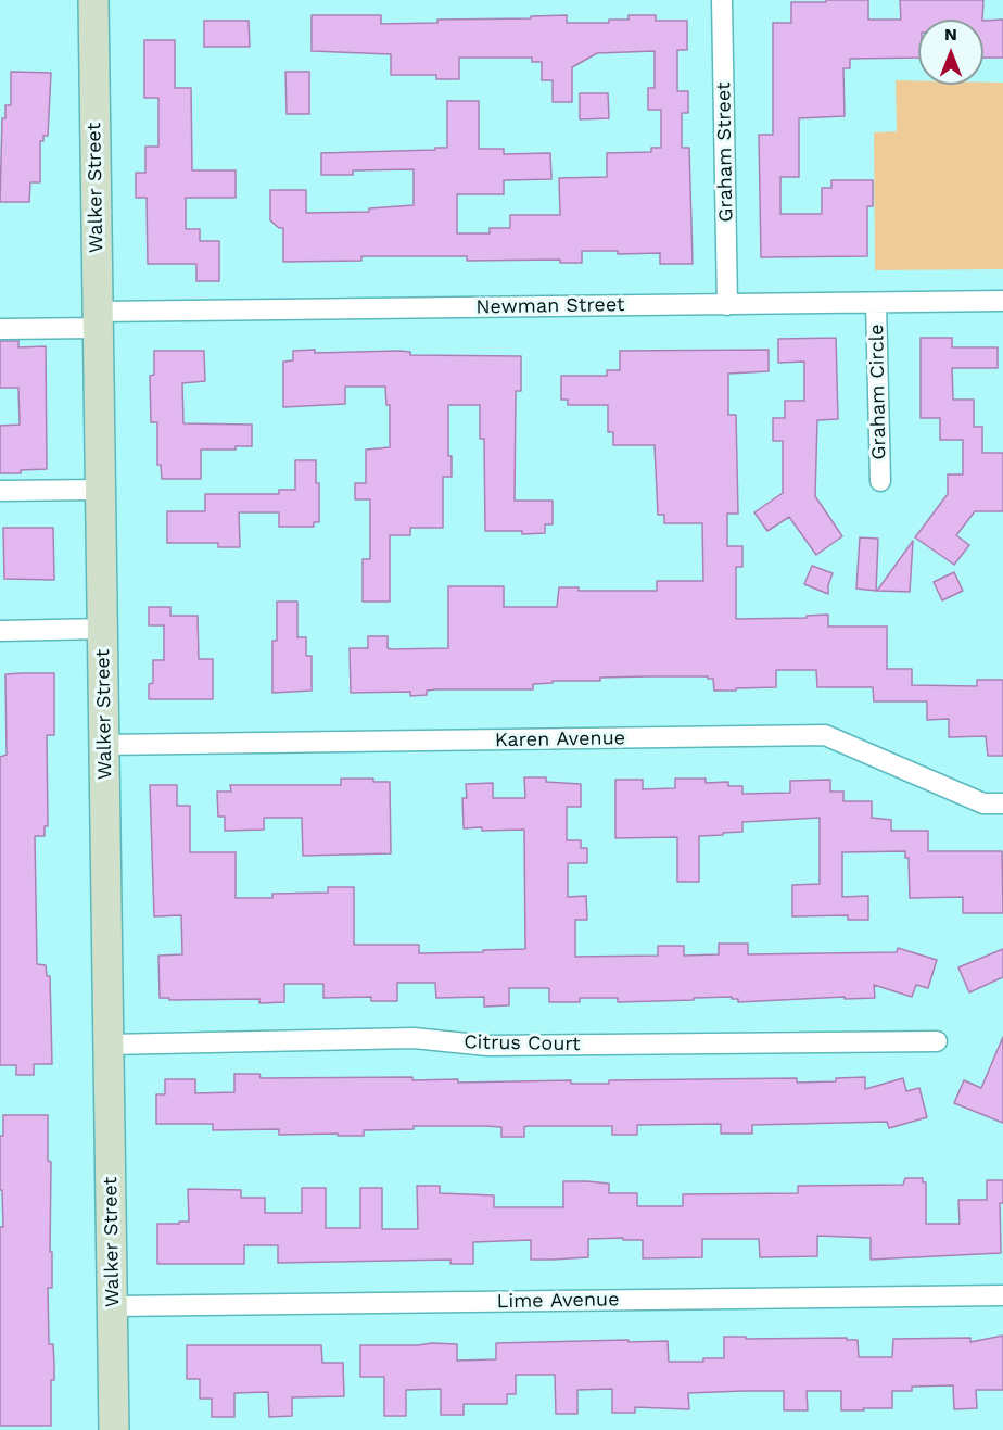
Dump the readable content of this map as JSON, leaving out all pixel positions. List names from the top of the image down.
{
  "streets": {
    "main road": ["Walker Street"],
    "street": [
      "Graham Street",
      "Newman Street",
      "Graham Circle",
      "Karen Avenue",
      "Citrus Court",
      "Lime Avenue"
    ]
  },
  "crossings": [
    ["Graham Street", "Newman Street"],
    ["Walker Street", "Newman Street"],
    ["Walker Street", "Karen Avenue"],
    ["Walker Street", "Citrus Court"],
    ["Walker Street", "Lime Avenue"],
    ["Newman Street", "Graham Circle"]
  ],
  "north": "top"
}
